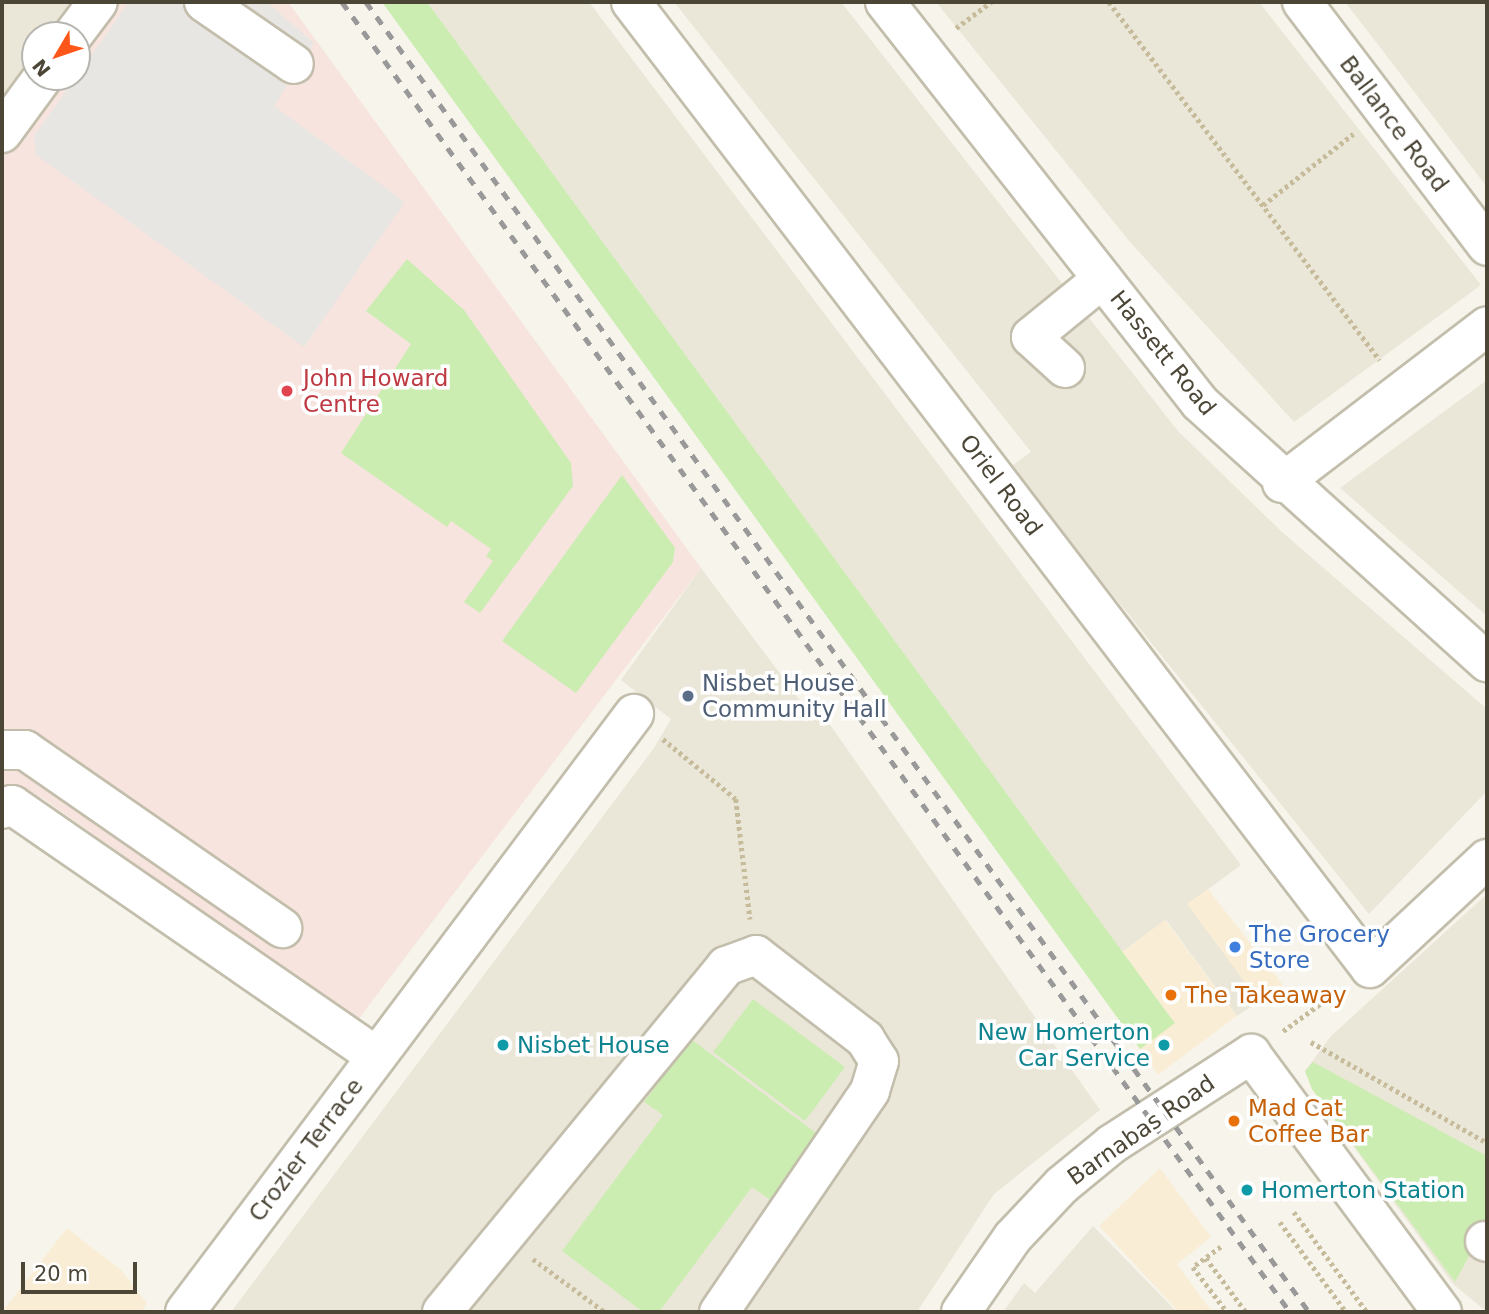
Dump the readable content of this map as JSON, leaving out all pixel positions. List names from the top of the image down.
{
  "streets": {
    "street": [
      "Ballance Road",
      "Hassett Road",
      "Oriel Road",
      "Barnabas Road",
      "Crozier Terrace"
    ]
  },
  "places": [
    "John Howard Centre",
    "Nisbet House Community Hall",
    "The Grocery Store",
    "The Takeaway",
    "Nisbet House",
    "New Homerton Car Service",
    "Mad Cat Coffee Bar",
    "Homerton Station"
  ],
  "scale_bar": "20 m",
  "north": "bottom left"
}
